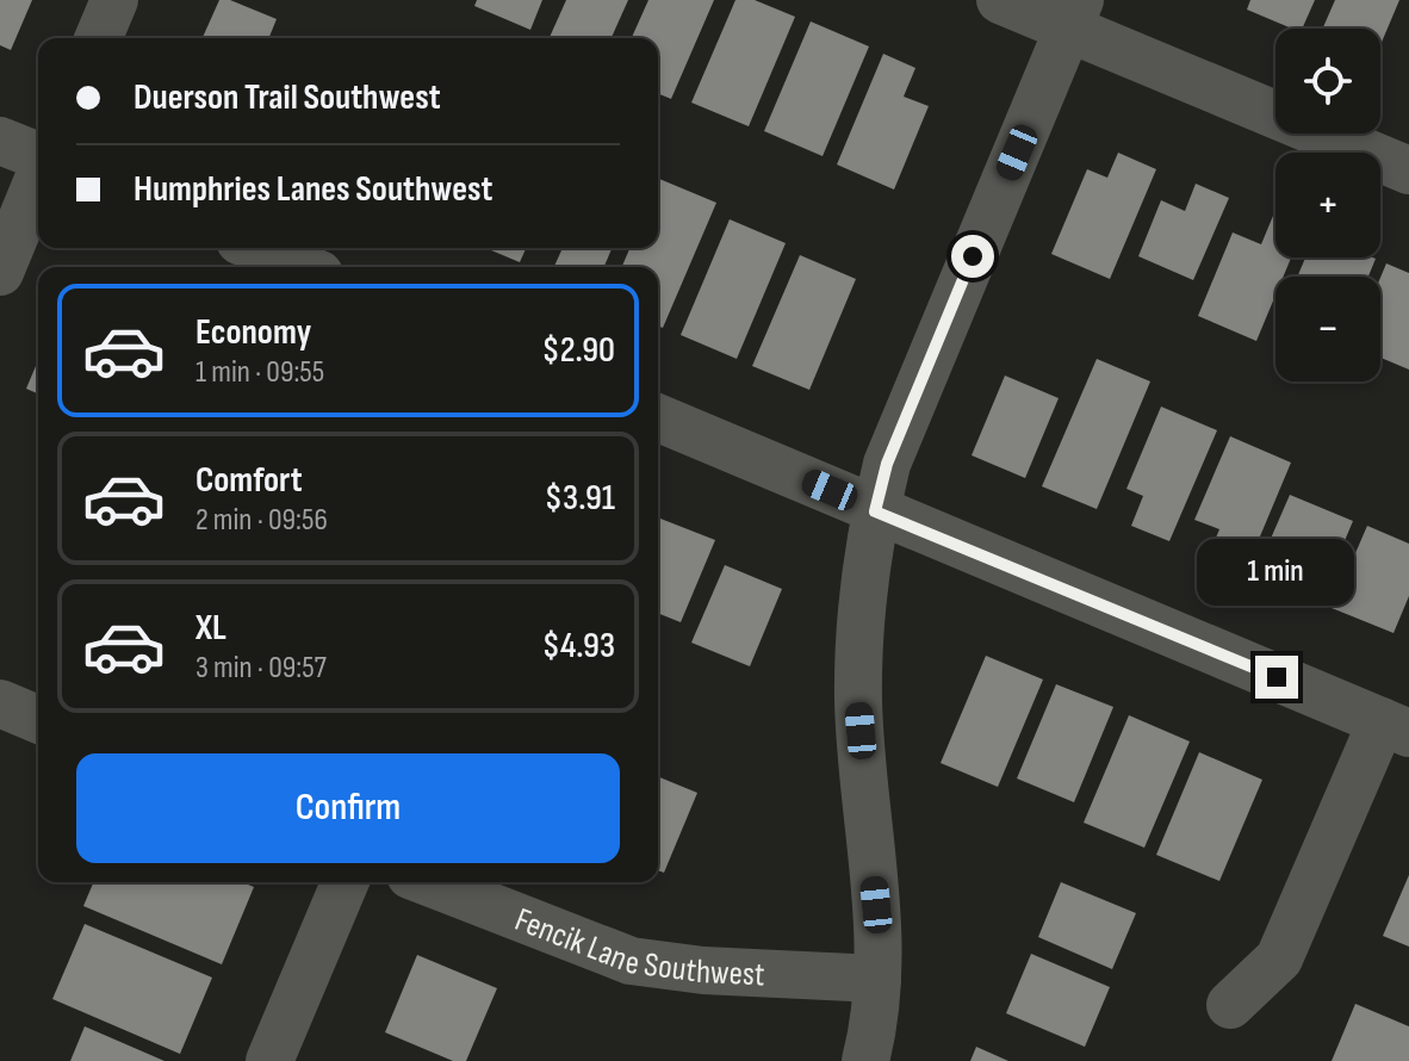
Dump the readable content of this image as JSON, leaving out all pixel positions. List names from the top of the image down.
{
  "streets": {
    "street": ["Fencik Lane Southwest"]
  },
  "page": {
    "map_buttons": ["+", "−"],
    "banner": ["Duerson Trail Southwest", "Humphries Lanes Southwest"],
    "list": [
      {
        "name": "Economy",
        "note": "1 min · 09:55",
        "value": "$2.90"
      },
      {
        "name": "Comfort",
        "note": "2 min · 09:56",
        "value": "$3.91"
      },
      {
        "name": "XL",
        "note": "3 min · 09:57",
        "value": "$4.93"
      }
    ],
    "bubble": "1 min",
    "buttons": "Confirm"
  }
}
